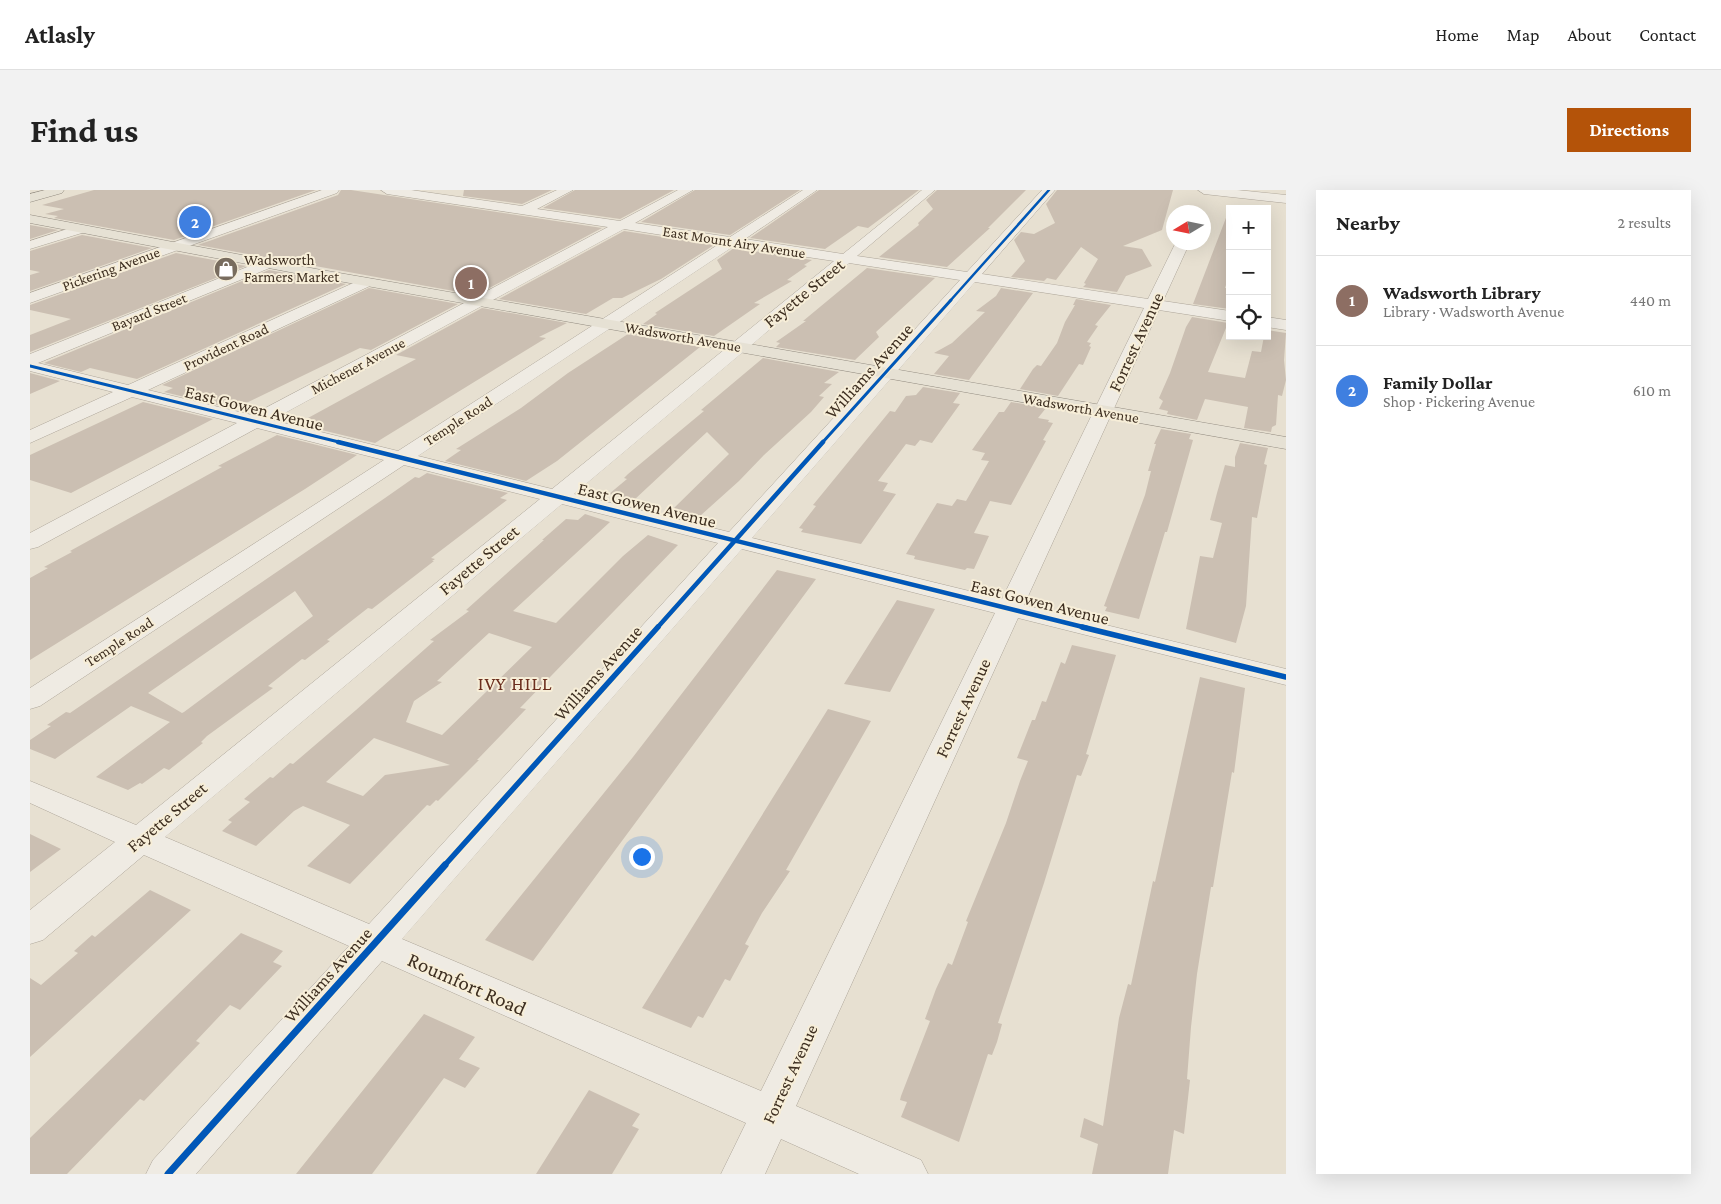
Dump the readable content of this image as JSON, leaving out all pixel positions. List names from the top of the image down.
{
  "streets": {
    "main road": ["Wadsworth Avenue"],
    "street": [
      "East Mount Airy Avenue",
      "Pickering Avenue",
      "Fayette Street",
      "Bayard Street",
      "Forrest Avenue",
      "Provident Road",
      "Michener Avenue",
      "Williams Avenue",
      "East Gowen Avenue",
      "Temple Road",
      "Roumfort Road"
    ]
  },
  "crossings": [
    ["East Mount Airy Avenue", "Fayette Street"],
    ["East Mount Airy Avenue", "Forrest Avenue"],
    ["East Mount Airy Avenue", "Michener Avenue"],
    ["East Mount Airy Avenue", "Williams Avenue"],
    ["East Mount Airy Avenue", "Temple Road"],
    ["Pickering Avenue", "Wadsworth Avenue"],
    ["Fayette Street", "Wadsworth Avenue"],
    ["Fayette Street", "East Gowen Avenue"],
    ["Fayette Street", "Roumfort Road"],
    ["Bayard Street", "Wadsworth Avenue"],
    ["Wadsworth Avenue", "Forrest Avenue"],
    ["Wadsworth Avenue", "Provident Road"],
    ["Wadsworth Avenue", "Michener Avenue"],
    ["Wadsworth Avenue", "Williams Avenue"],
    ["Wadsworth Avenue", "Temple Road"],
    ["Forrest Avenue", "East Gowen Avenue"],
    ["Forrest Avenue", "Roumfort Road"],
    ["Provident Road", "East Gowen Avenue"],
    ["Michener Avenue", "East Gowen Avenue"],
    ["Williams Avenue", "East Gowen Avenue"],
    ["Williams Avenue", "Roumfort Road"],
    ["East Gowen Avenue", "Temple Road"]
  ],
  "districts": ["IVY HILL"],
  "places": {
    "shop": ["Wadsworth Farmers Market"]
  },
  "north": "left",
  "page": {
    "header": "Atlasly",
    "nav": [
      "Home",
      "Map",
      "About",
      "Contact"
    ],
    "buttons": "Directions",
    "title": "Find us",
    "heading": ["Nearby", "2 results"],
    "pins": ["2", "1"],
    "map_buttons": ["+", "−"],
    "list": [
      {
        "mark": "1",
        "name": "Wadsworth Library",
        "note": "Library · Wadsworth Avenue",
        "value": "440 m"
      },
      {
        "mark": "2",
        "name": "Family Dollar",
        "note": "Shop · Pickering Avenue",
        "value": "610 m"
      }
    ]
  }
}
